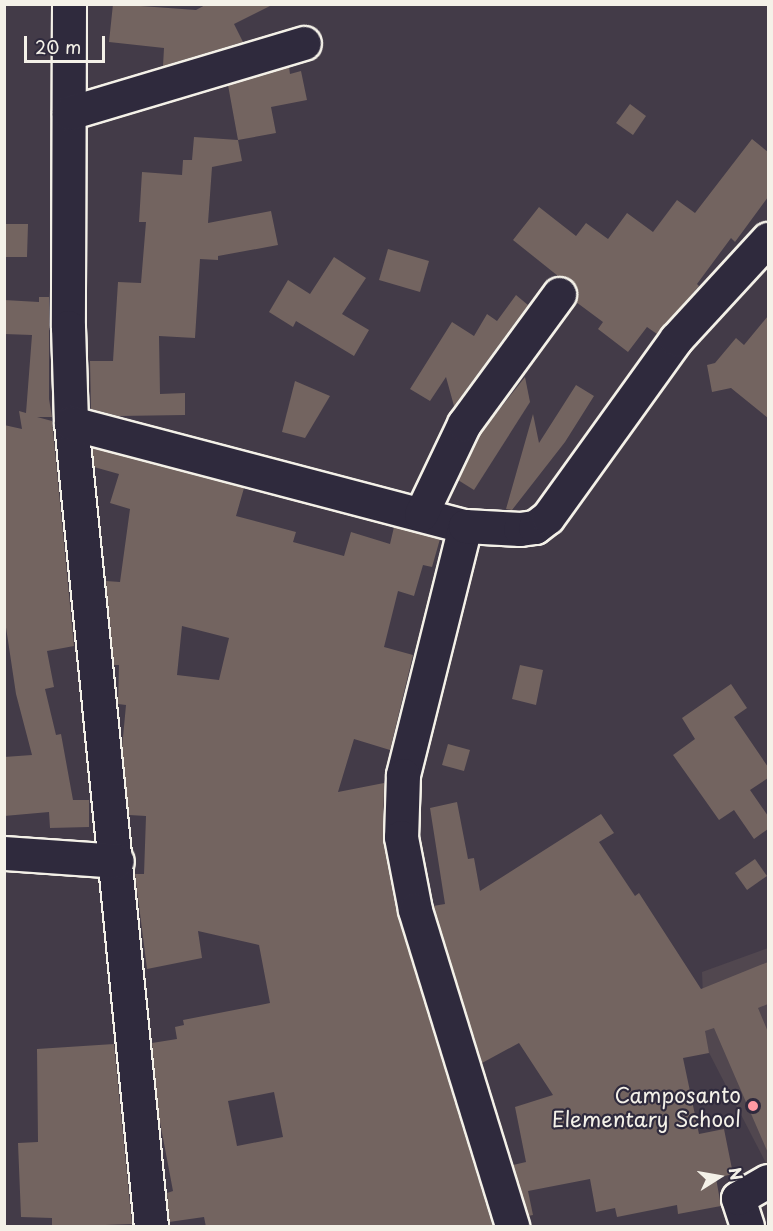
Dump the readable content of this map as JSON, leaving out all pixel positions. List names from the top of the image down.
{
  "places": ["Camposanto Elementary School"],
  "scale_bar": "20 m",
  "north": "right"
}
